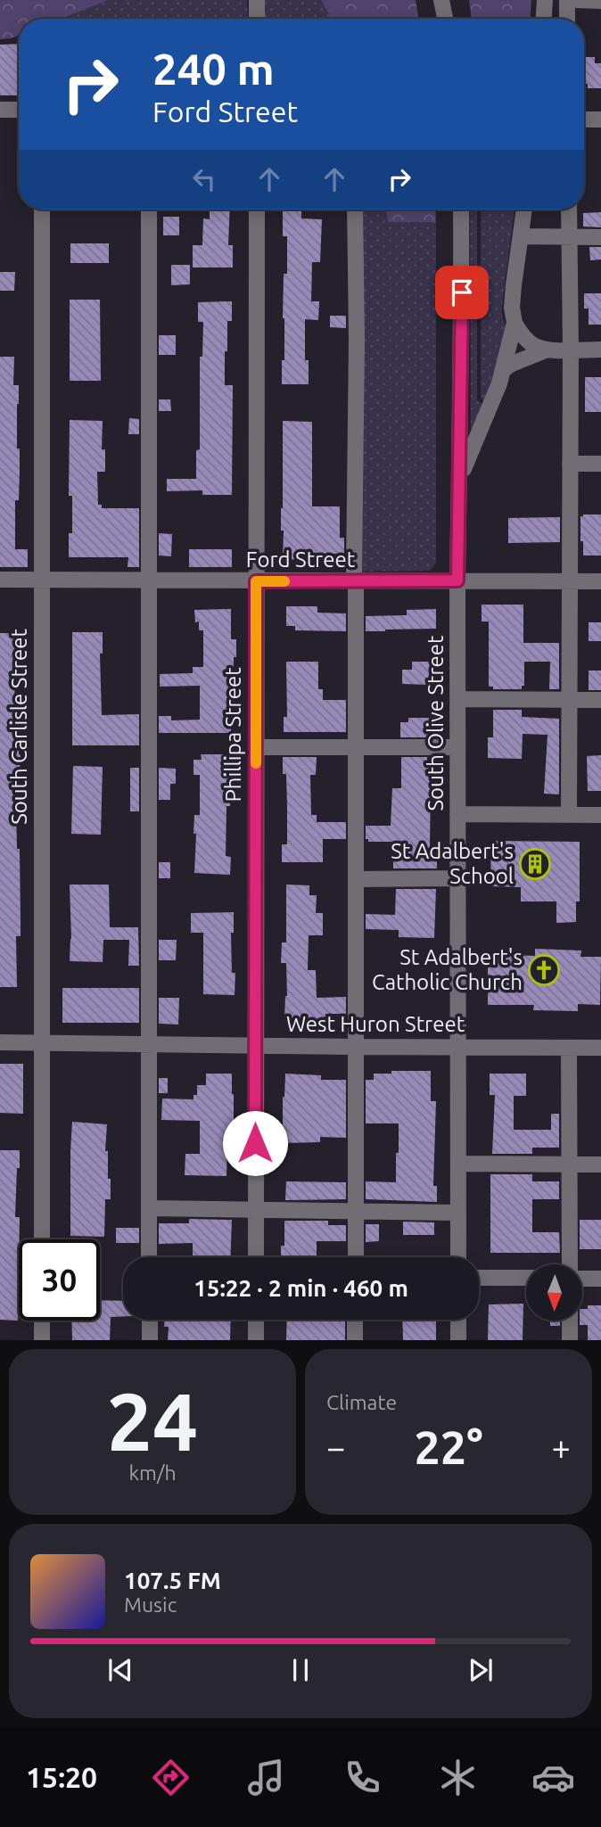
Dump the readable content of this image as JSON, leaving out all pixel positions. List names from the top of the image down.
{
  "streets": {
    "street": [
      "Ford Street",
      "South Olive Street",
      "South Carlisle Street",
      "Phillipa Street",
      "West Huron Street"
    ]
  },
  "crossings": [
    ["Ford Street", "South Olive Street"],
    ["Ford Street", "South Carlisle Street"],
    ["Ford Street", "Phillipa Street"],
    ["South Olive Street", "West Huron Street"],
    ["South Carlisle Street", "West Huron Street"],
    ["Phillipa Street", "West Huron Street"]
  ],
  "places": {
    "building": ["St Adalbert's School"],
    "church": ["St Adalbert's Catholic Church"]
  },
  "north": "bottom",
  "page": {
    "turn": ["240 m", "Ford Street"],
    "limit": "30",
    "trip": "15:22 · 2 min · 460 m",
    "tile": [
      ["24", "km/h"],
      "Climate"
    ],
    "heat": ["−", "22°", "+"],
    "song": ["107.5 FM", "Music"],
    "tabs": "15:20"
  }
}
